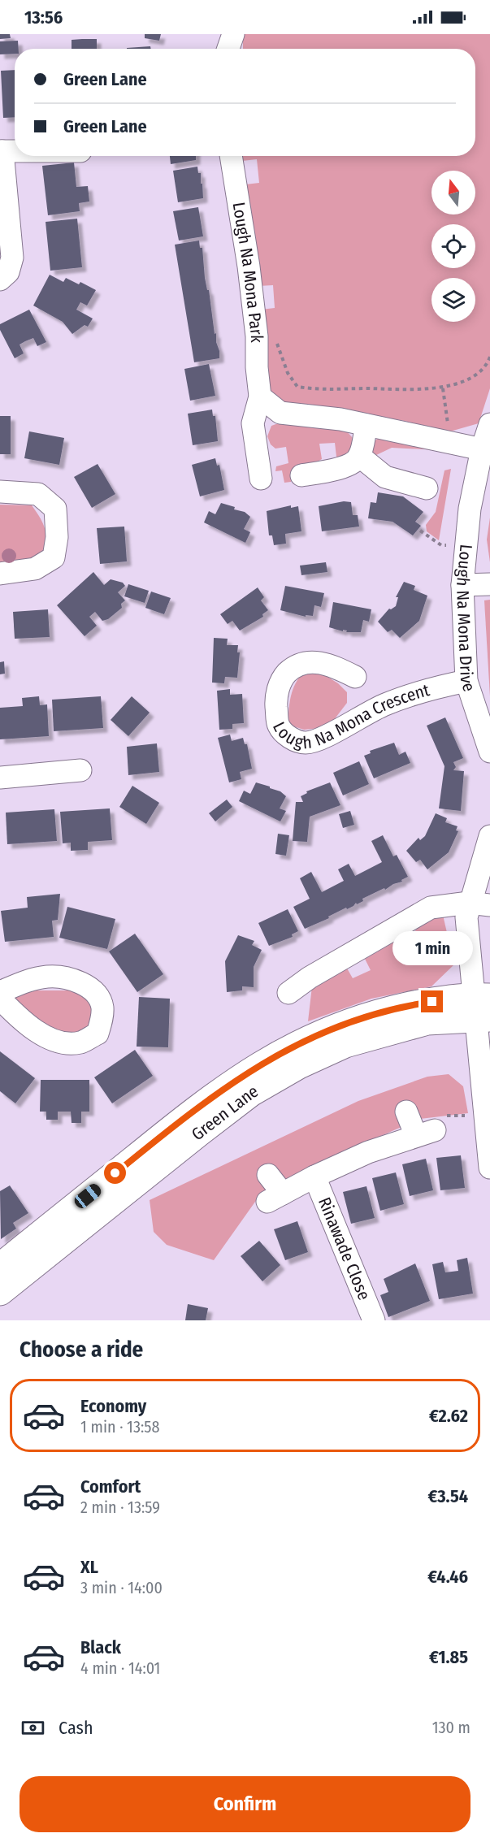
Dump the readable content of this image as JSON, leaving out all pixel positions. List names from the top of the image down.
{
  "streets": {
    "street": [
      "Lough Na Mona Park",
      "Lough Na Mona Drive",
      "Lough Na Mona Crescent",
      "Green Lane",
      "Rinawade Close"
    ]
  },
  "crossings": [
    ["Lough Na Mona Drive", "Lough Na Mona Crescent"]
  ],
  "north": "top",
  "page": {
    "status": "13:56",
    "banner": ["Green Lane", "Green Lane"],
    "bubble": "1 min",
    "heading": "Choose a ride",
    "list": [
      {
        "name": "Economy",
        "note": "1 min · 13:58",
        "value": "€2.62"
      },
      {
        "name": "Comfort",
        "note": "2 min · 13:59",
        "value": "€3.54"
      },
      {
        "name": "XL",
        "note": "3 min · 14:00",
        "value": "€4.46"
      },
      {
        "name": "Black",
        "note": "4 min · 14:01",
        "value": "€1.85"
      }
    ],
    "pay": ["Cash", "130 m"],
    "buttons": "Confirm"
  }
}
